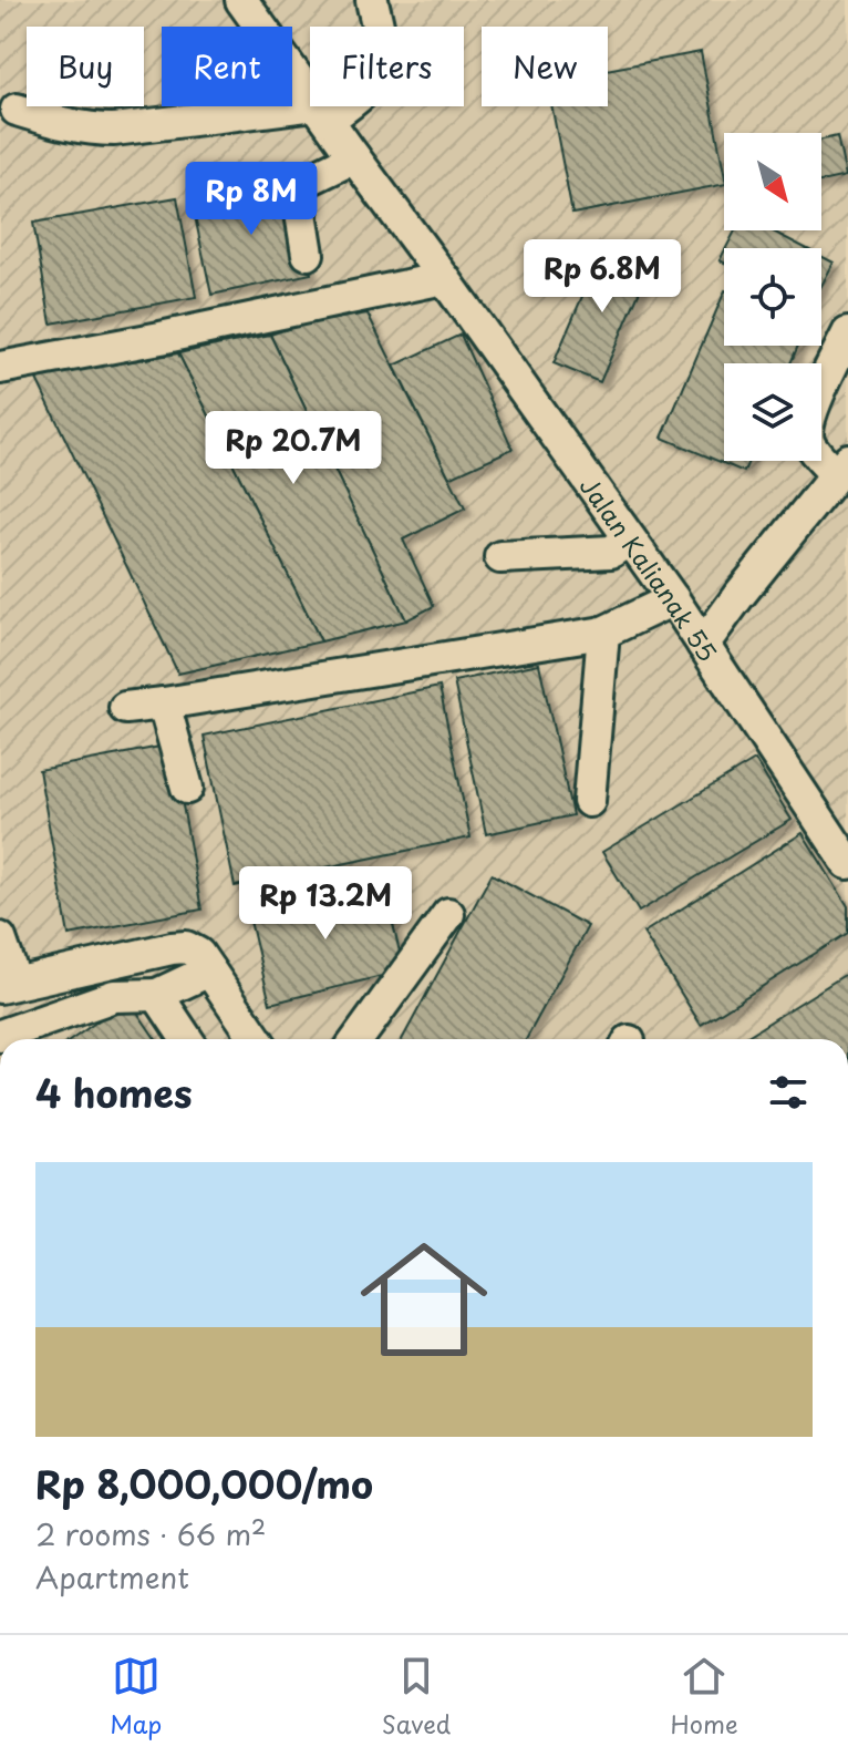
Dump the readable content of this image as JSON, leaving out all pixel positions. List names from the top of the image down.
{
  "streets": {
    "lane": ["Jalan Kalianak 55"]
  },
  "north": "bottom right",
  "page": {
    "chip": [
      "Buy",
      "Rent",
      "Filters",
      "New"
    ],
    "price": [
      "Rp 8M",
      "Rp 6.8M",
      "Rp 20.7M",
      "Rp 13.2M"
    ],
    "heading": "4 homes",
    "list": [
      {
        "name": "Rp 8,000,000/mo",
        "note": "2 rooms · 66 m² · Apartment"
      }
    ],
    "tabs": ["Map", "Saved", "Home"]
  }
}
